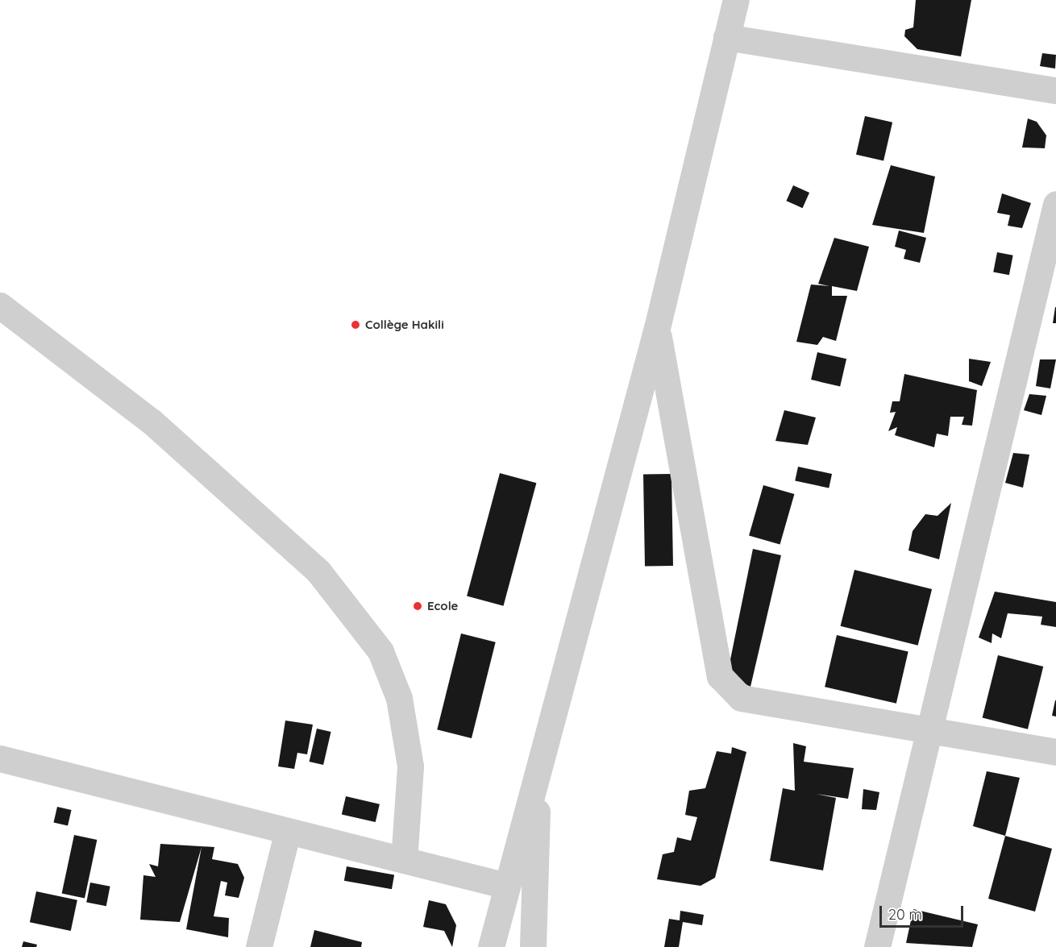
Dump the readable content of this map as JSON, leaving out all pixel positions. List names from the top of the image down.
{
  "places": ["Collège Hakili", "Ecole"],
  "scale_bar": "20 m"
}
